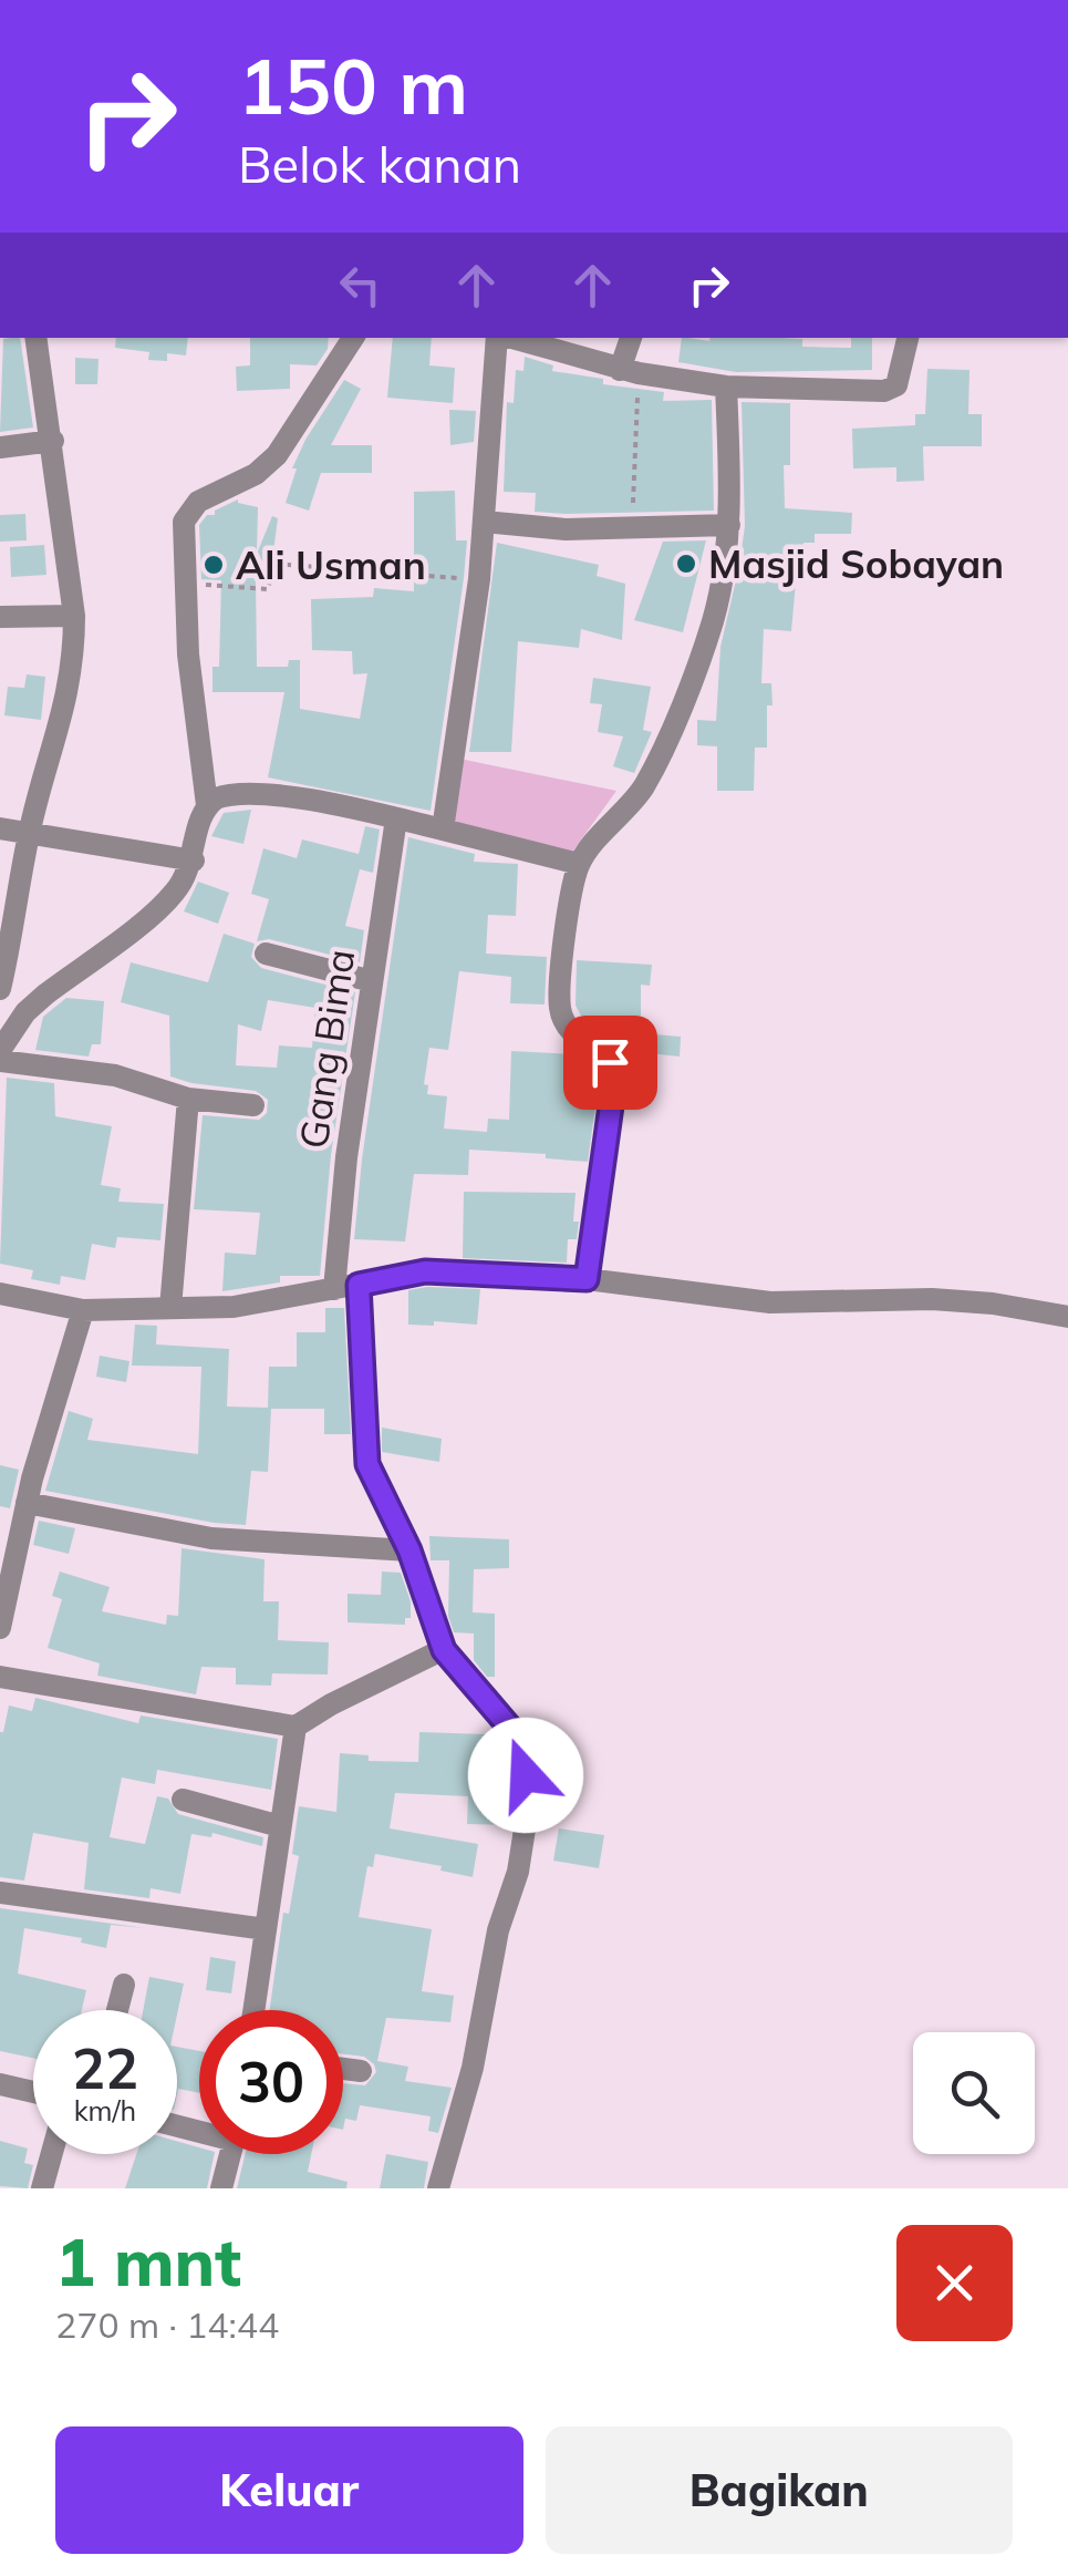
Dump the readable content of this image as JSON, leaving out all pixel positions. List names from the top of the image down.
{
  "streets": {
    "street": ["Gang Bima"]
  },
  "places": ["Masjid Sobayan", "Ali Usman"],
  "page": {
    "turn": ["150 m", "Belok kanan"],
    "speed": "22 km/h",
    "limit": "30",
    "heading": ["1 mnt", "270 m · 14:44"],
    "buttons": ["Keluar", "Bagikan"]
  }
}
